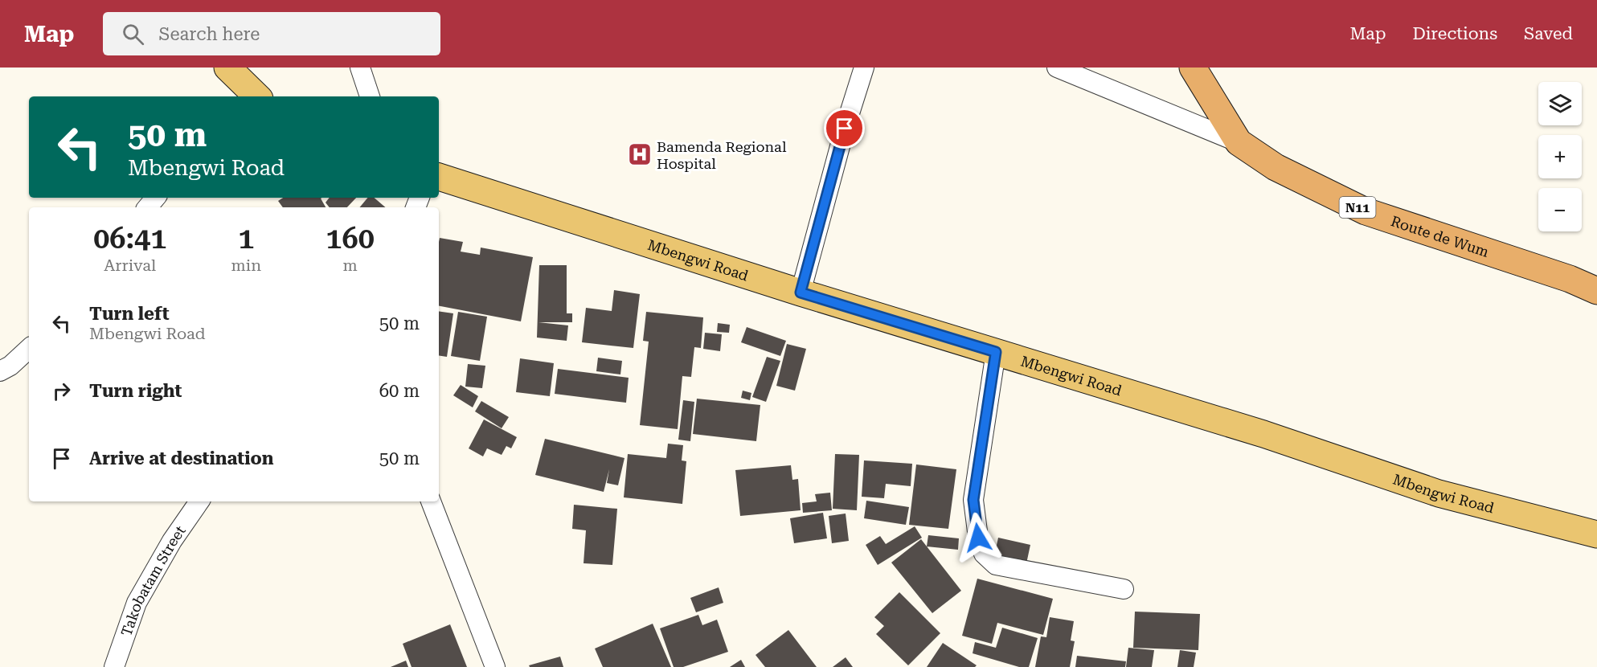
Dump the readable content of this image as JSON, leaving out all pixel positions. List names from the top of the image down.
{
  "streets": {
    "highway": ["N11", "Route de Wum"],
    "main road": ["Mbengwi Road"],
    "street": ["Takobatam Street"]
  },
  "crossings": [
    ["N11", "Route de Wum"]
  ],
  "places": {
    "hospital": ["Bamenda Regional Hospital"]
  },
  "page": {
    "header": "Map",
    "search": "Search here",
    "nav": ["Map", "Directions", "Saved"],
    "map_buttons": ["+", "−"],
    "turn": ["50 m", "Mbengwi Road"],
    "eta": [
      "06:41",
      "Arrival",
      "1",
      "min",
      "160",
      "m"
    ],
    "list": [
      {
        "name": "Turn left",
        "note": "Mbengwi Road",
        "value": "50 m"
      },
      {
        "name": "Turn right",
        "value": "60 m"
      },
      {
        "name": "Arrive at destination",
        "value": "50 m"
      }
    ]
  }
}
